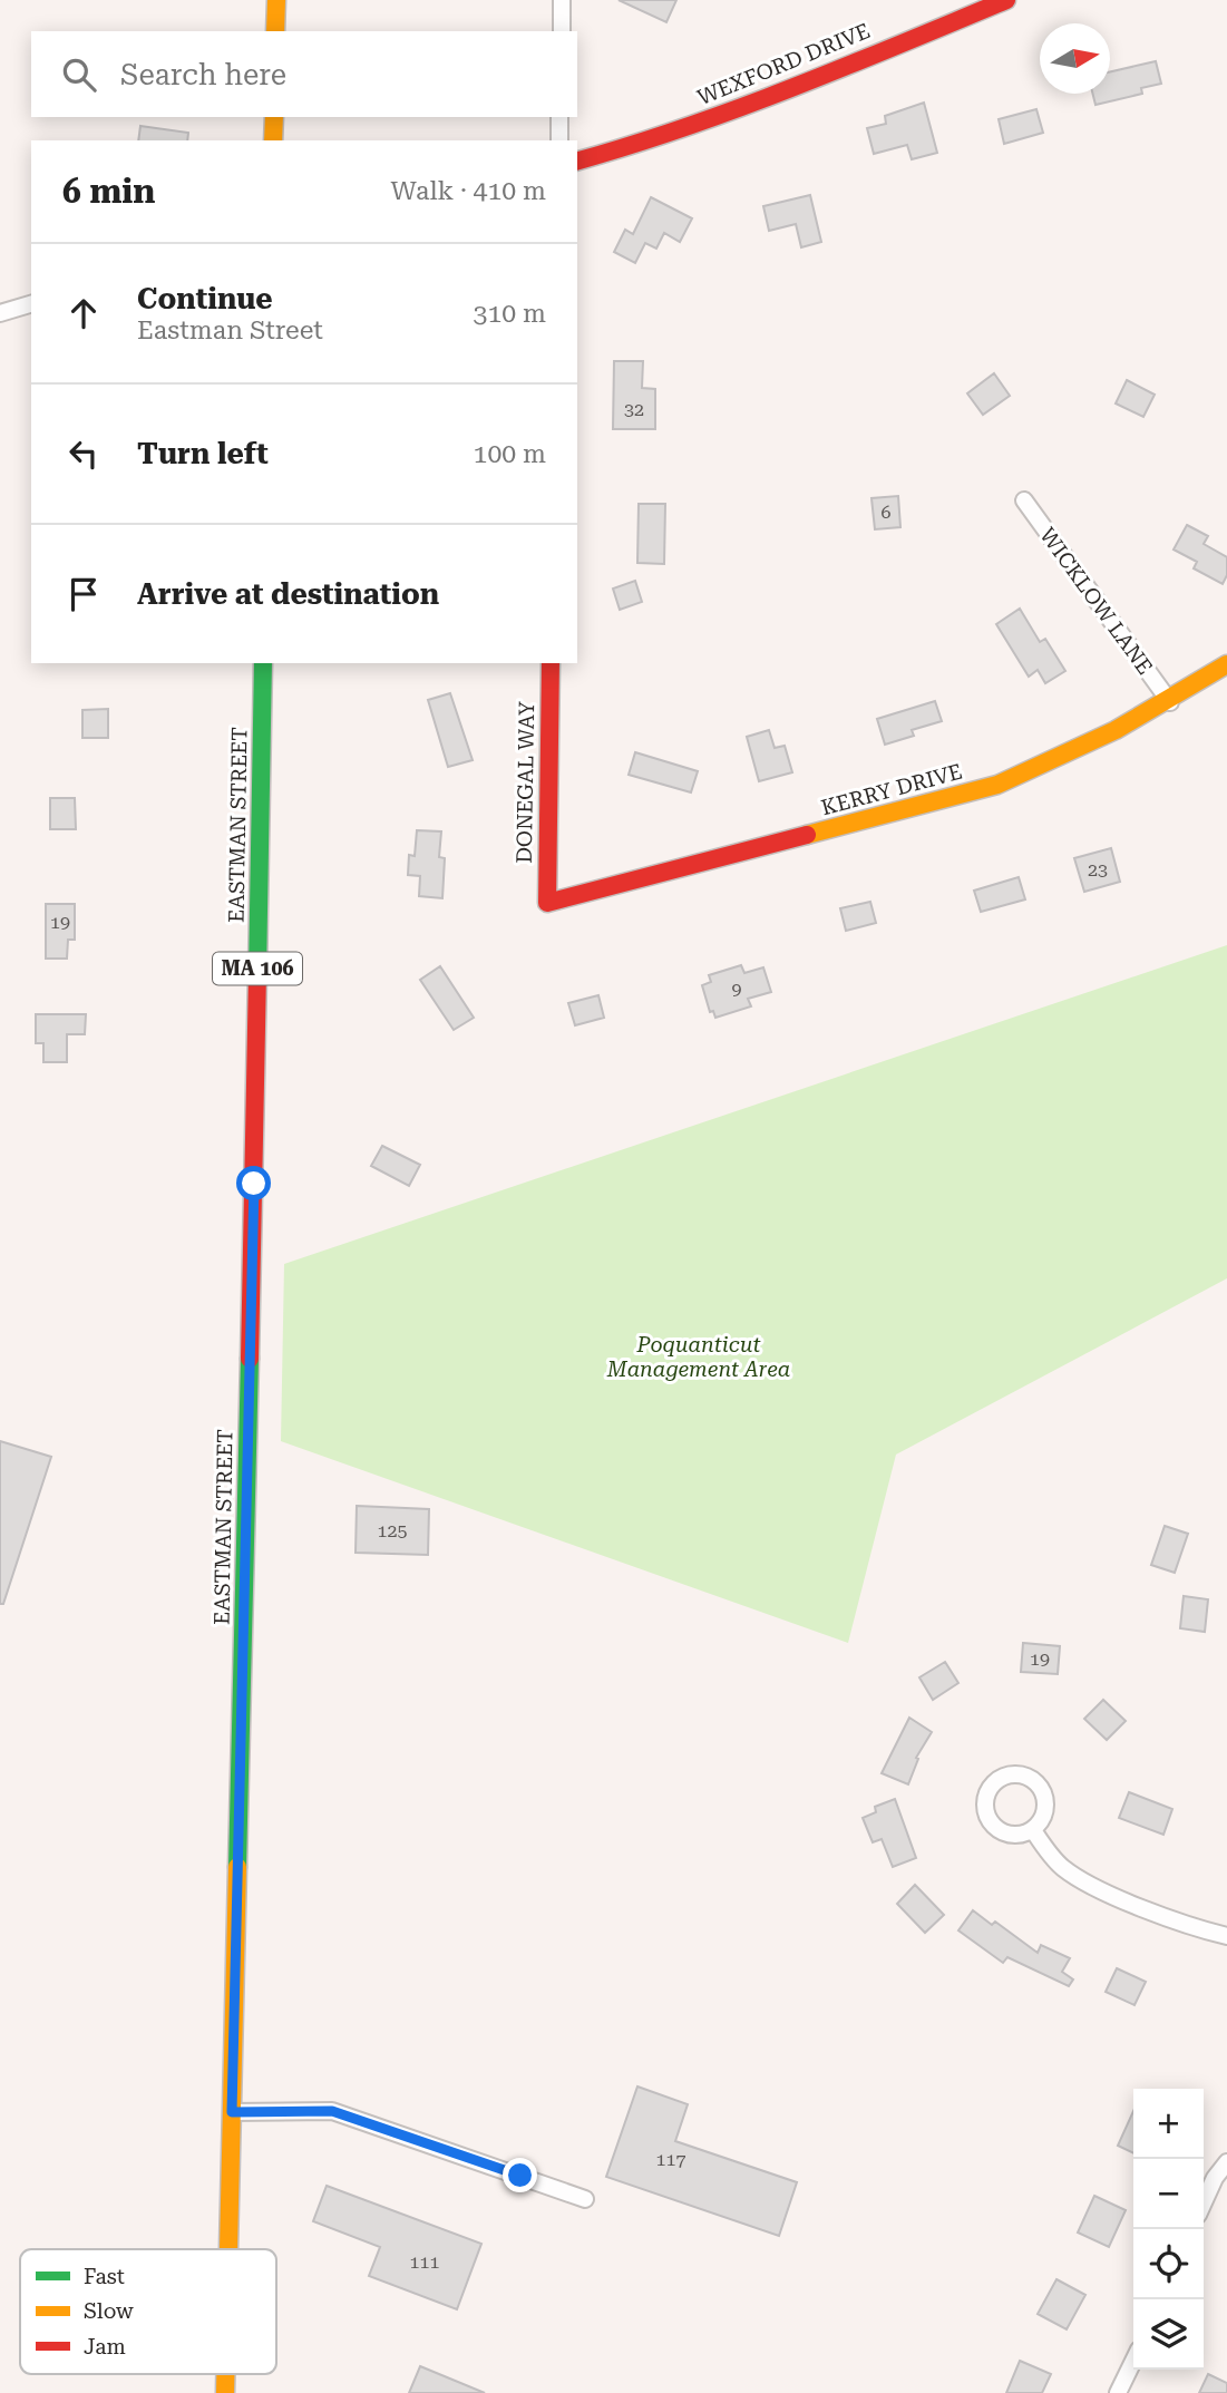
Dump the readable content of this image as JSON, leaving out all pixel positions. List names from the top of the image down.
{
  "streets": {
    "main road": [
      "WEXFORD DRIVE",
      "DONEGAL WAY",
      "KERRY DRIVE",
      "EASTMAN STREET",
      "MA 106"
    ],
    "street": ["WICKLOW LANE"]
  },
  "crossings": [
    ["WICKLOW LANE", "KERRY DRIVE"],
    ["DONEGAL WAY", "KERRY DRIVE"]
  ],
  "parks": ["Poquanticut Management Area"],
  "house_numbers": [
    "32",
    "6",
    "23",
    "19",
    "9",
    "125",
    "19",
    "117",
    "111"
  ],
  "legend": ["Fast", "Slow", "Jam"],
  "north": "right",
  "page": {
    "search": "Search here",
    "heading": ["6 min", "Walk · 410 m"],
    "list": [
      ["Continue", "Eastman Street", "310 m"],
      ["Turn left", "100 m"],
      "Arrive at destination"
    ],
    "map_buttons": ["+", "−"]
  }
}
